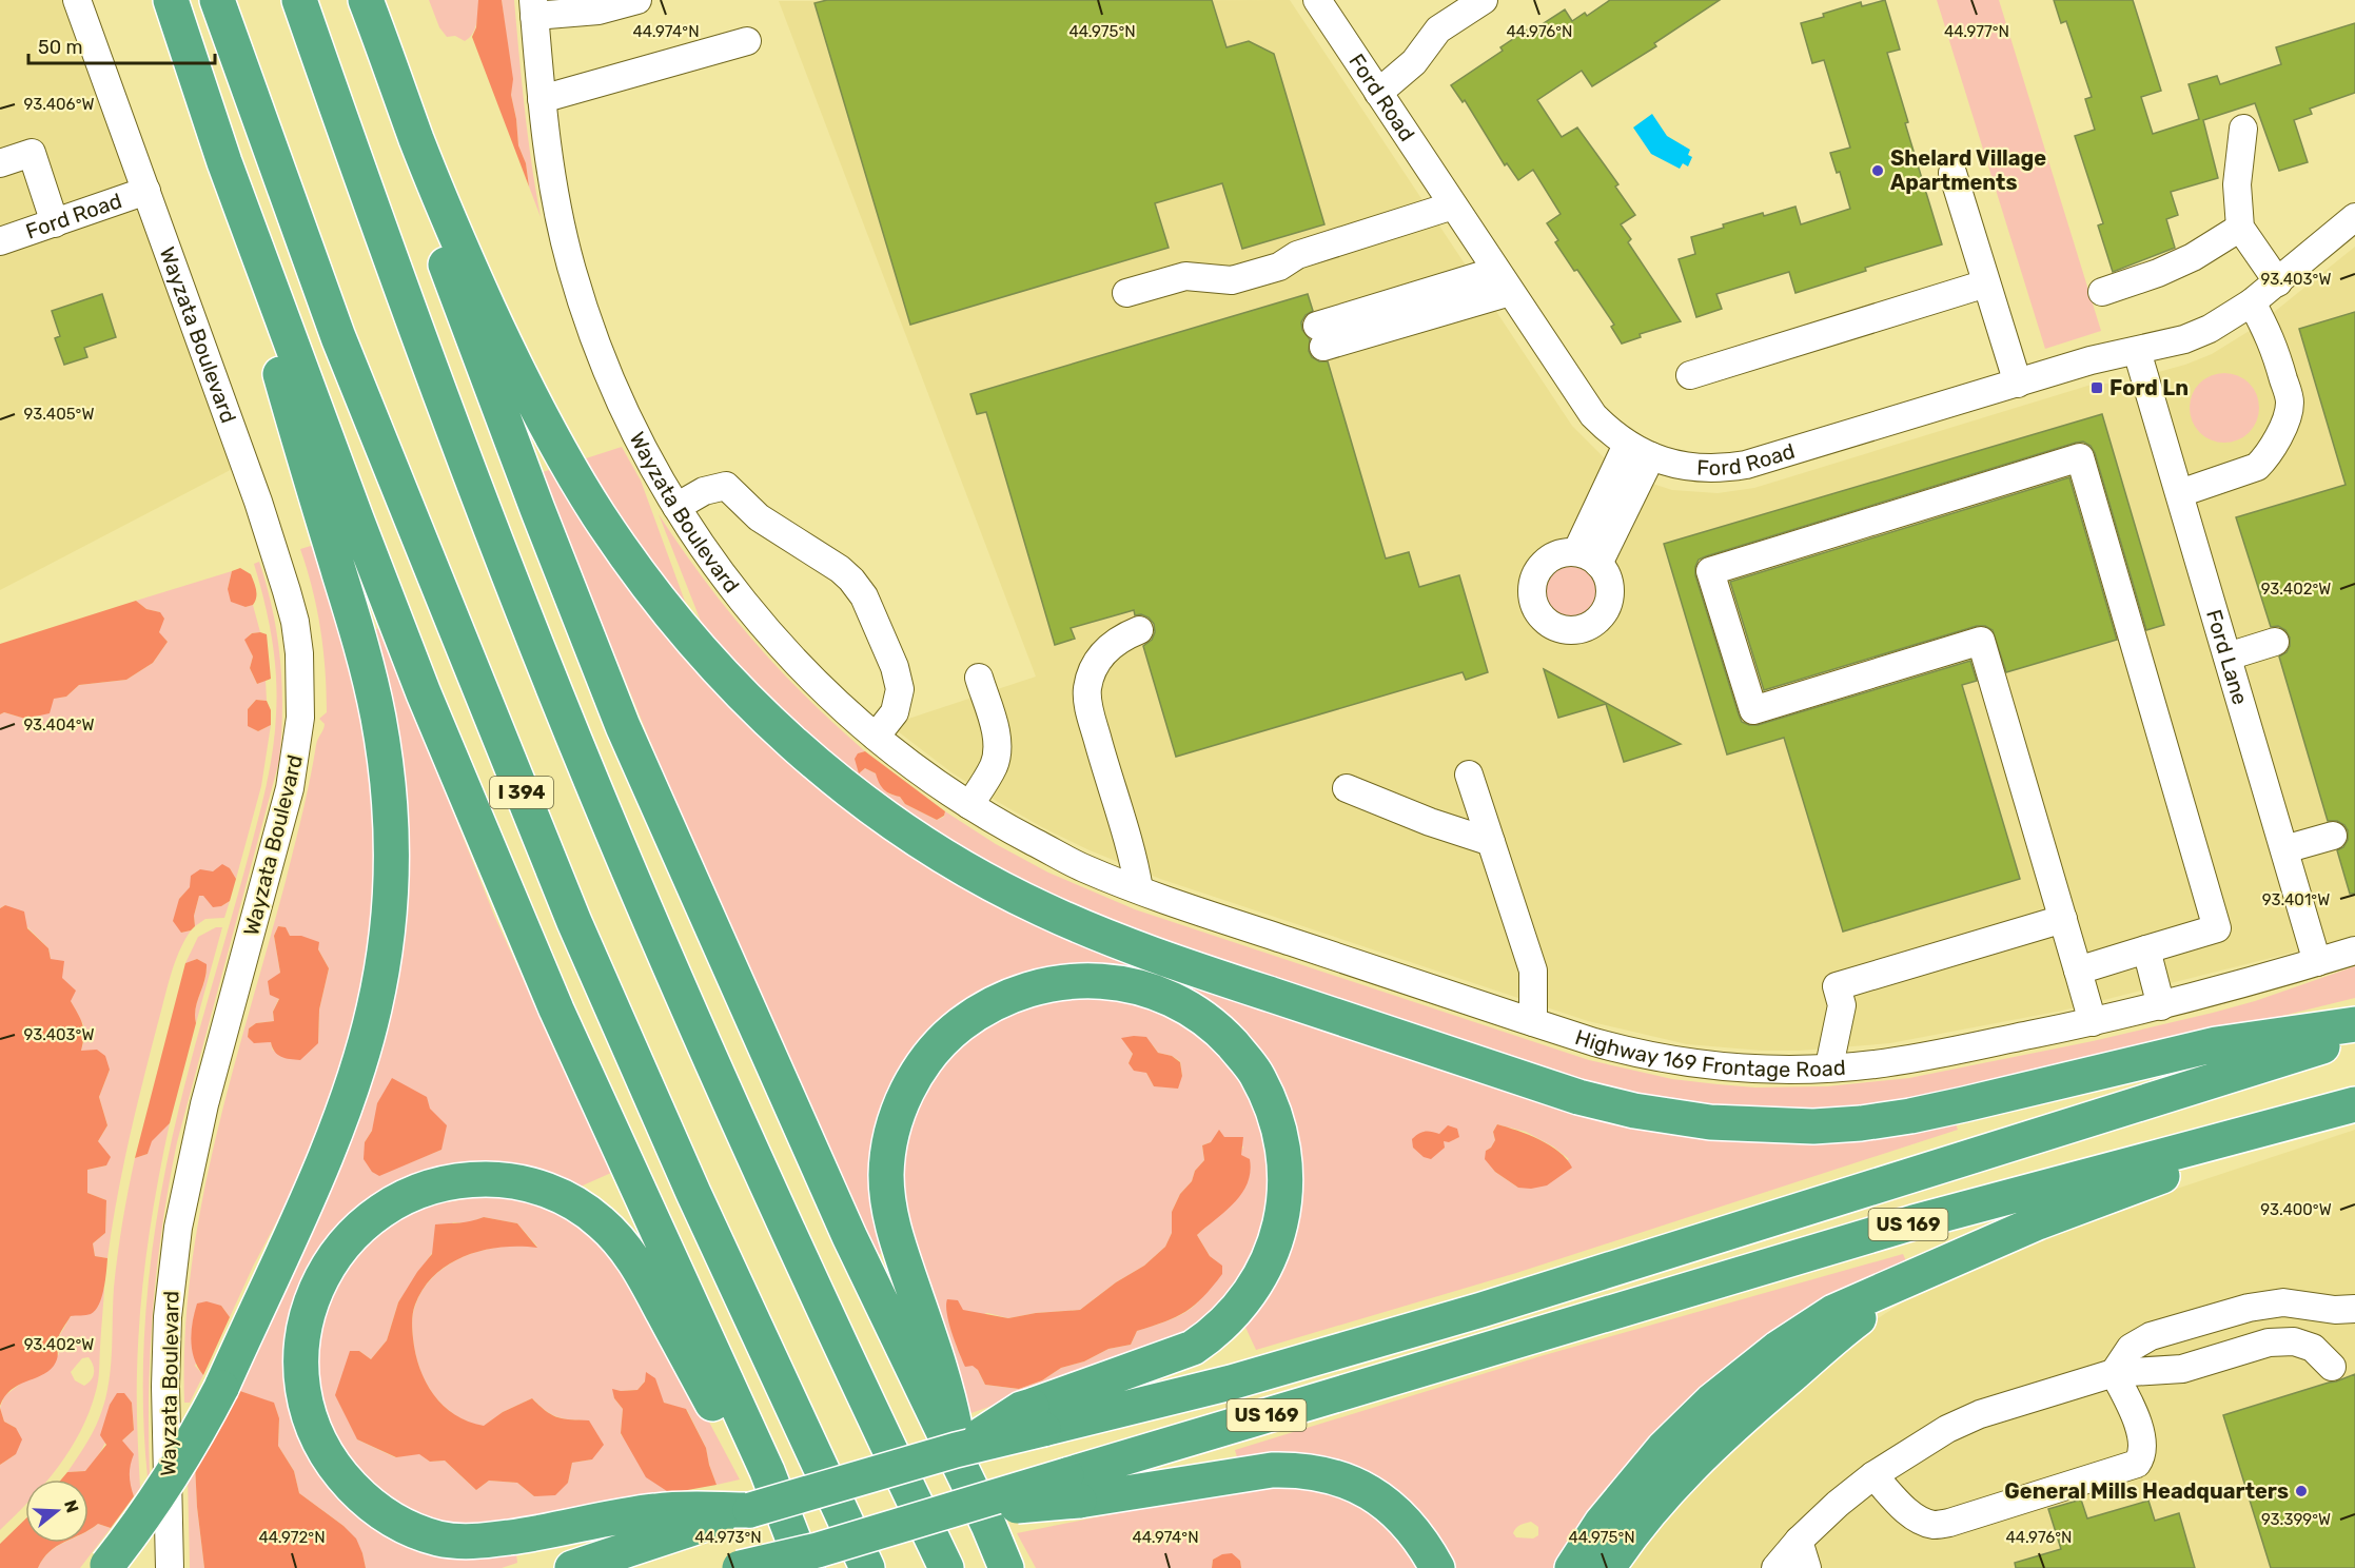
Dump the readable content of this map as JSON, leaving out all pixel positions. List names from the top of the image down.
{
  "streets": {
    "highway": ["I 394", "US 169"],
    "street": [
      "Ford Road",
      "Wayzata Boulevard",
      "Ford Lane",
      "Highway 169 Frontage Road"
    ]
  },
  "crossings": [
    ["Ford Road", "Wayzata Boulevard"],
    ["Ford Road", "Ford Lane"],
    ["Wayzata Boulevard", "Highway 169 Frontage Road"],
    ["Ford Lane", "Highway 169 Frontage Road"]
  ],
  "places": {
    "other": ["Shelard Village Apartments", "General Mills Headquarters"],
    "transit": ["Ford Ln"]
  },
  "scale_bar": "50 m",
  "north": "right",
  "coordinates": [
    "44.974°N",
    "44.975°N",
    "44.976°N",
    "44.977°N",
    "93.406°W",
    "93.403°W",
    "93.405°W",
    "93.402°W",
    "93.404°W",
    "93.401°W",
    "93.400°W",
    "93.399°W",
    "44.972°N",
    "44.973°N"
  ]
}
